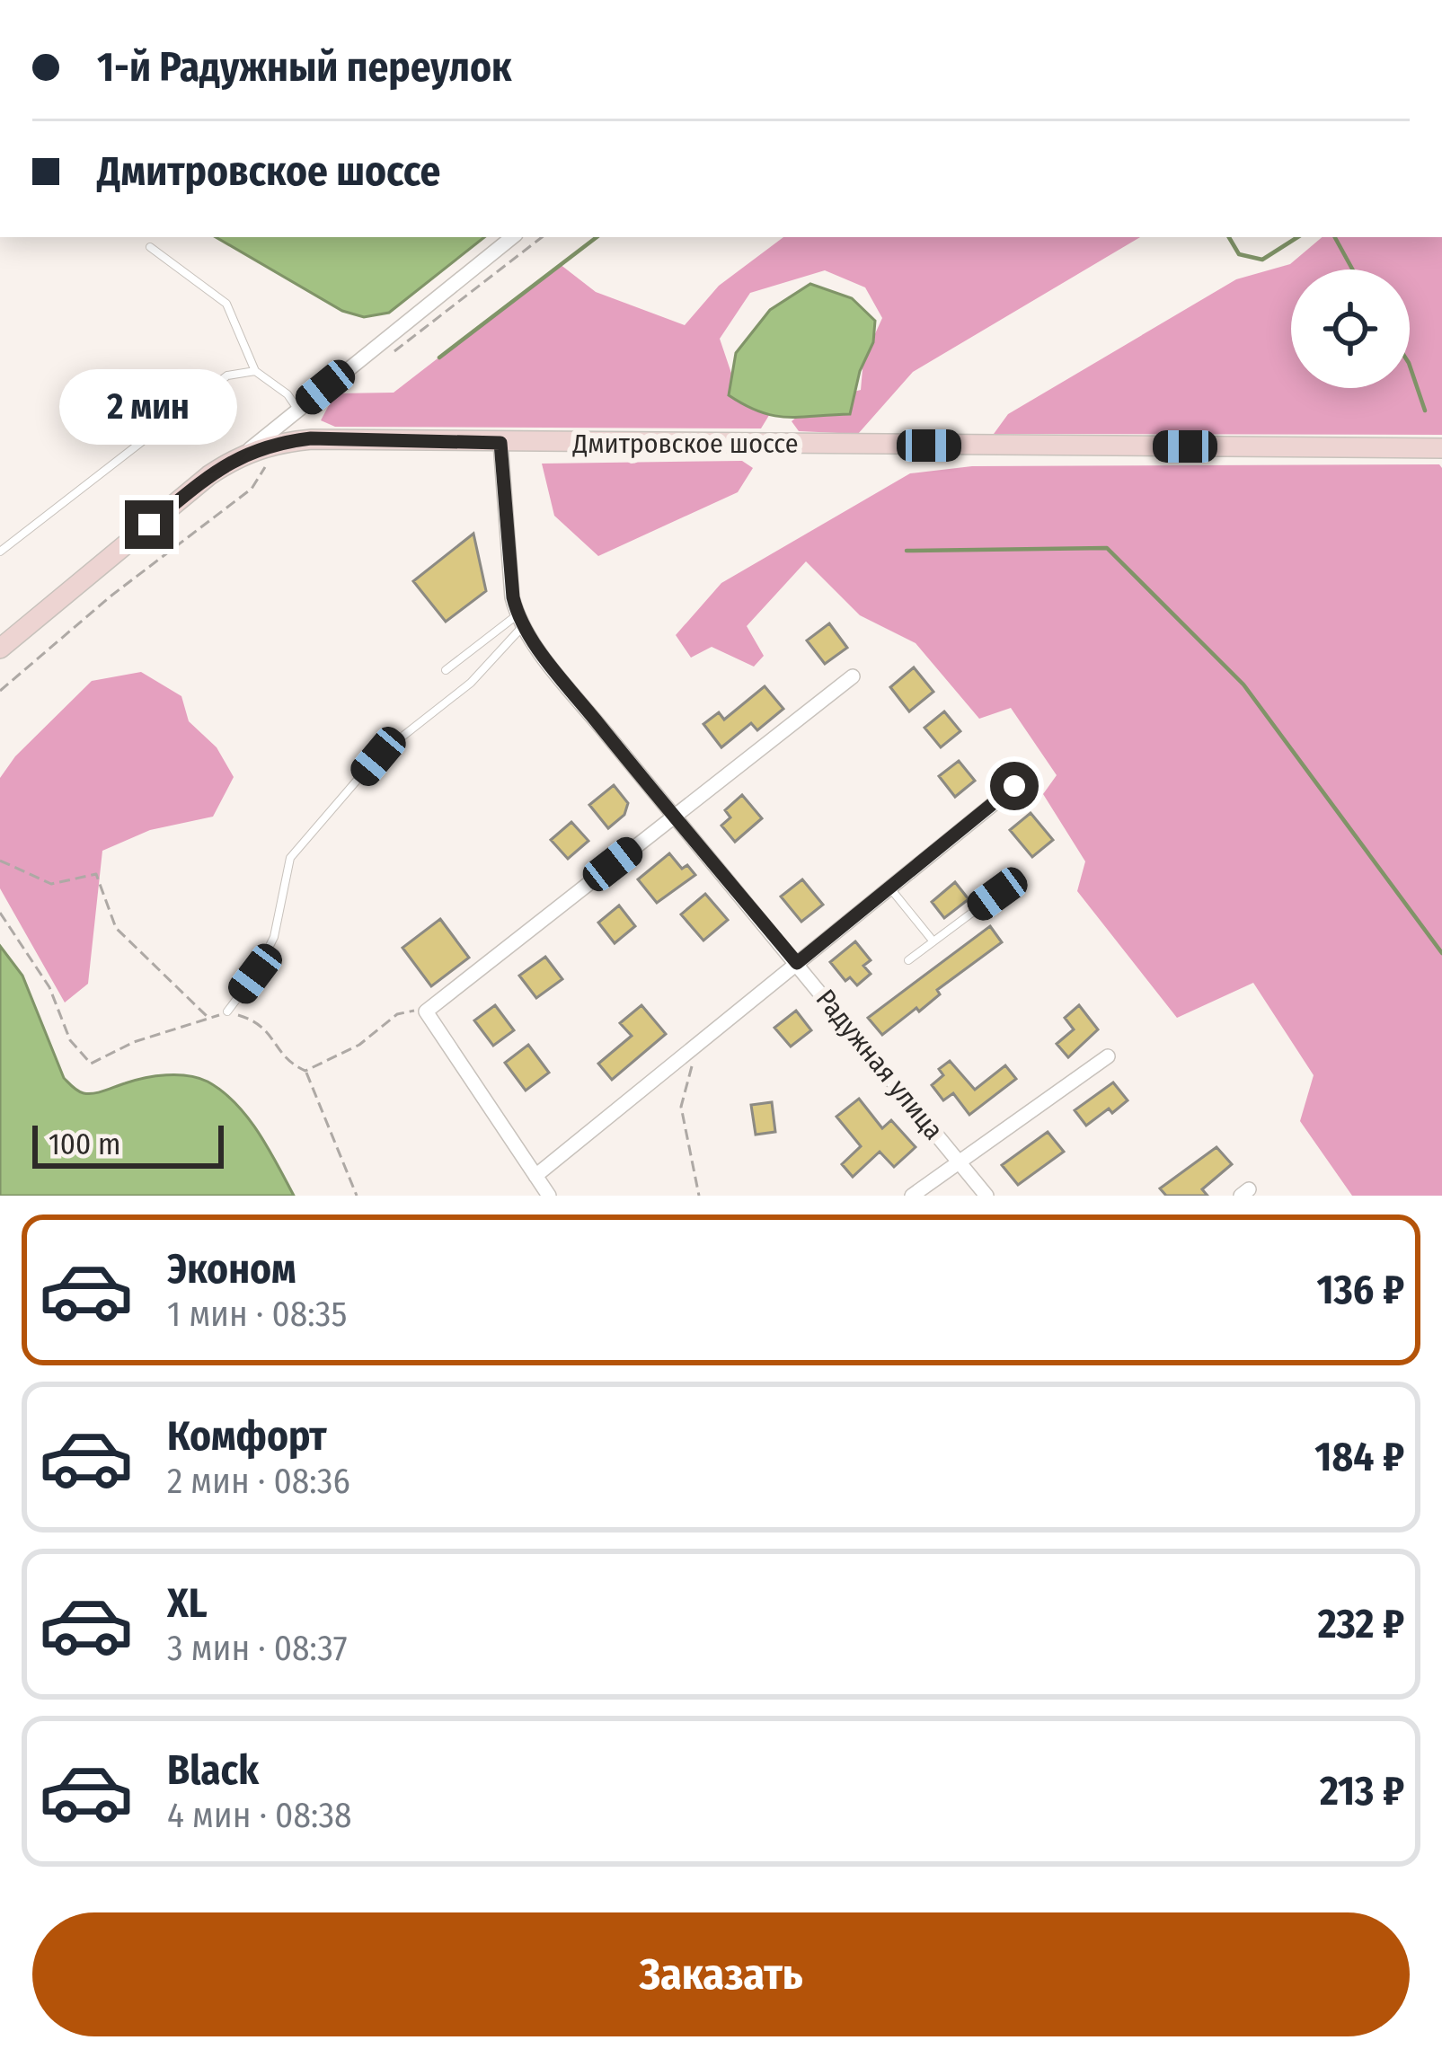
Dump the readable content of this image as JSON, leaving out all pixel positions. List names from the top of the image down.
{
  "streets": {
    "street": ["Дмитровское шоссе", "Радужная улица"]
  },
  "crossings": [
    ["Дмитровское шоссе", "Радужная улица"]
  ],
  "scale_bar": "100 m",
  "page": {
    "banner": ["1-й Радужный переулок", "Дмитровское шоссе"],
    "bubble": "2 мин",
    "scale": "100 m",
    "list": [
      {
        "name": "Эконом",
        "note": "1 мин · 08:35",
        "value": "136 ₽"
      },
      {
        "name": "Комфорт",
        "note": "2 мин · 08:36",
        "value": "184 ₽"
      },
      {
        "name": "XL",
        "note": "3 мин · 08:37",
        "value": "232 ₽"
      },
      {
        "name": "Black",
        "note": "4 мин · 08:38",
        "value": "213 ₽"
      }
    ],
    "buttons": "Заказать"
  }
}
